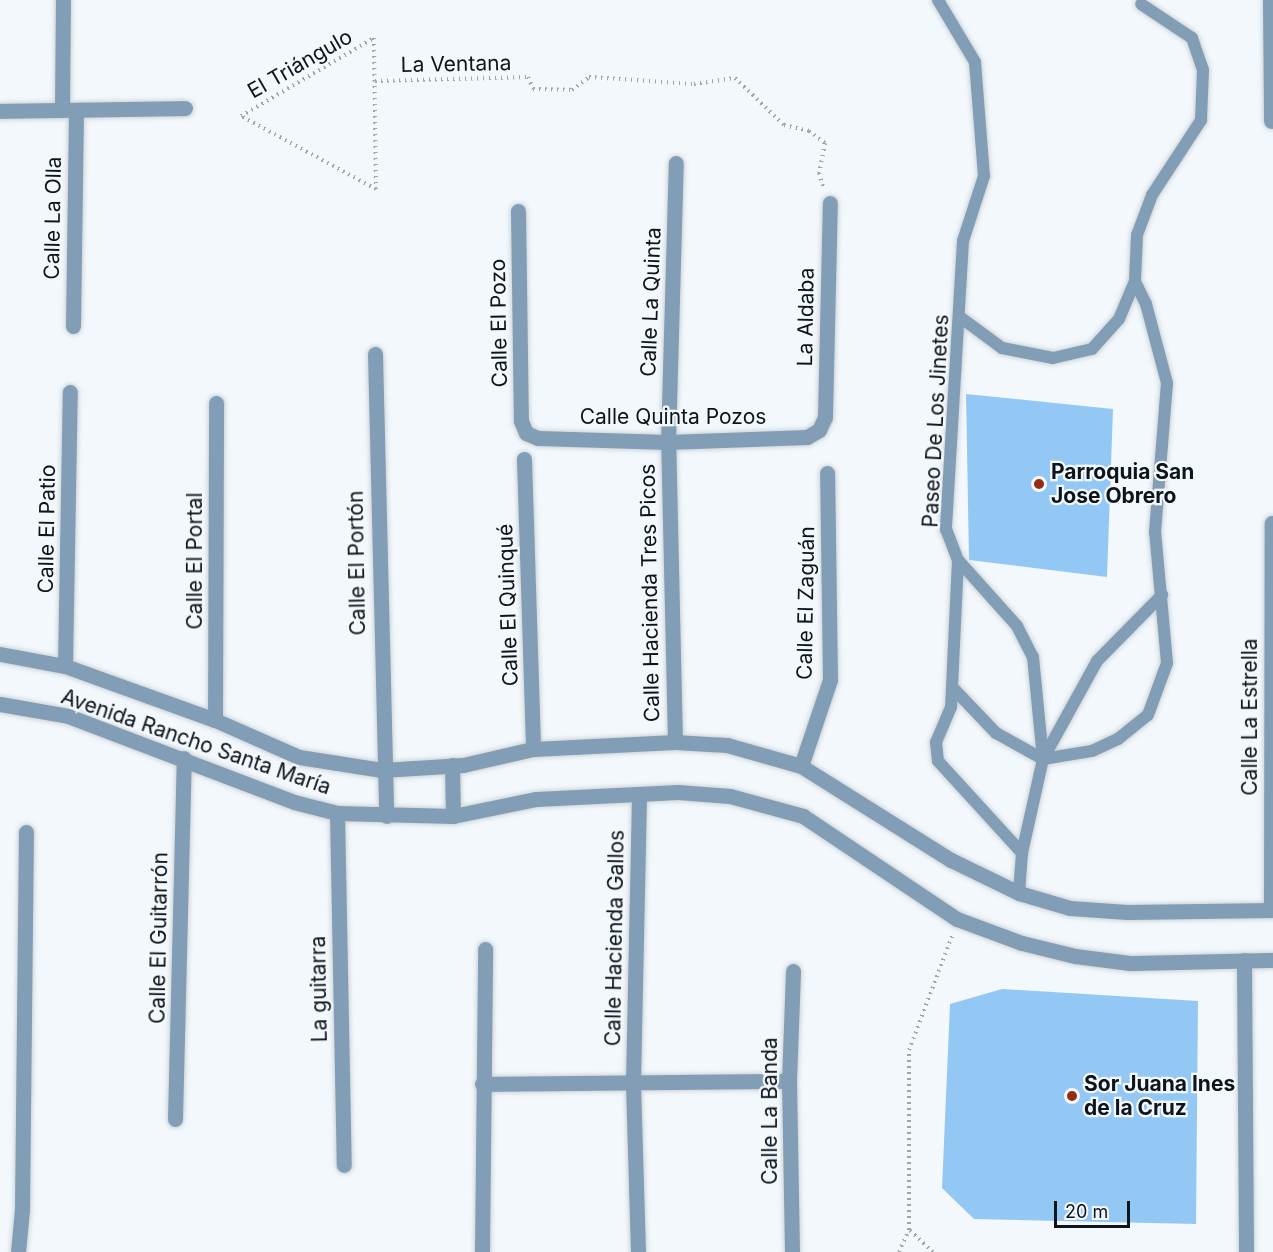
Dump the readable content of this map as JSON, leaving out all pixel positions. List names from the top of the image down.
{
  "streets": {
    "street": [
      "Calle La Olla",
      "Calle La Quinta",
      "La Aldaba",
      "Calle El Pozo",
      "Calle Quinta Pozos",
      "Calle El Patio",
      "Calle El Portal",
      "Calle El Portón",
      "Calle Hacienda Tres Picos",
      "Calle El Zaguán",
      "Calle El Quinqué",
      "Calle La Estrella",
      "Avenida Rancho Santa María",
      "Calle El Guitarrón",
      "Calle Hacienda Gallos",
      "La guitarra",
      "Calle La Banda"
    ],
    "lane": ["Paseo De Los Jinetes"],
    "path": ["El Triángulo", "La Ventana"]
  },
  "crossings": [
    ["El Triángulo", "La Ventana"],
    ["La Ventana", "La Aldaba"],
    ["Calle La Quinta", "Calle Quinta Pozos"],
    ["Calle La Quinta", "Calle Hacienda Tres Picos"],
    ["La Aldaba", "Calle Quinta Pozos"],
    ["Calle El Pozo", "Calle Quinta Pozos"],
    ["Calle Quinta Pozos", "Calle Hacienda Tres Picos"],
    ["Calle El Patio", "Avenida Rancho Santa María"],
    ["Calle El Portal", "Avenida Rancho Santa María"],
    ["Calle El Portón", "Avenida Rancho Santa María"],
    ["Calle Hacienda Tres Picos", "Avenida Rancho Santa María"],
    ["Calle El Zaguán", "Avenida Rancho Santa María"],
    ["Calle El Quinqué", "Avenida Rancho Santa María"],
    ["Calle La Estrella", "Avenida Rancho Santa María"],
    ["Avenida Rancho Santa María", "Calle El Guitarrón"],
    ["Avenida Rancho Santa María", "Calle Hacienda Gallos"],
    ["Avenida Rancho Santa María", "La guitarra"]
  ],
  "places": ["Parroquia San Jose Obrero", "Sor Juana Ines de la Cruz"],
  "scale_bar": "20 m"
}
